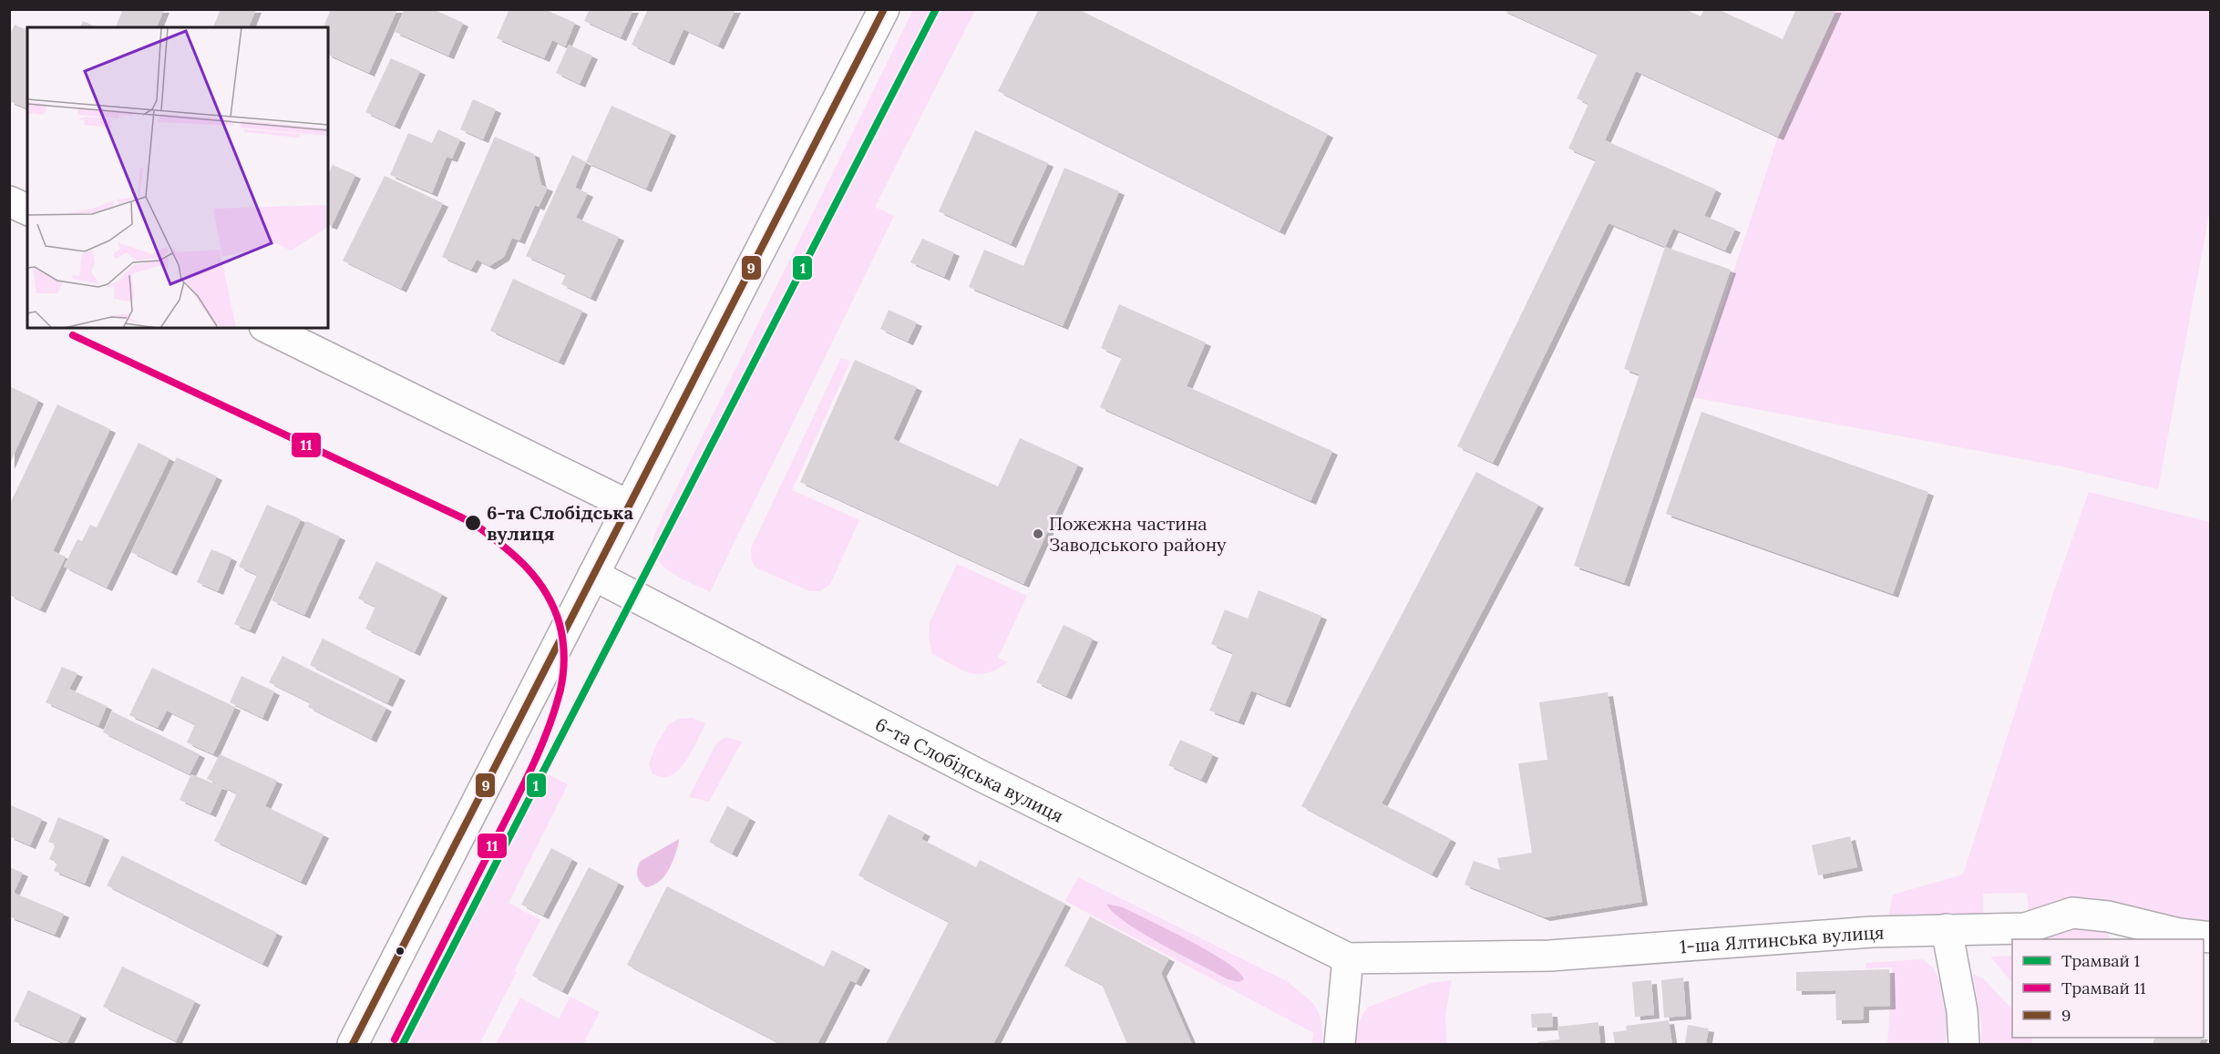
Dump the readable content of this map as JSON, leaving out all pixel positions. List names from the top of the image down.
{
  "streets": {
    "street": ["6-та Слобідська вулиця", "1-ша Ялтинська вулиця"]
  },
  "crossings": [
    ["6-та Слобідська вулиця", "1-ша Ялтинська вулиця"]
  ],
  "places": ["6-та Слобідська вулиця", "Пожежна частина Заводського району"],
  "lines": ["tram line 1", "transit line 9", "tram line 11"],
  "legend": ["Трамвай 1", "Трамвай 11", "9"]
}
